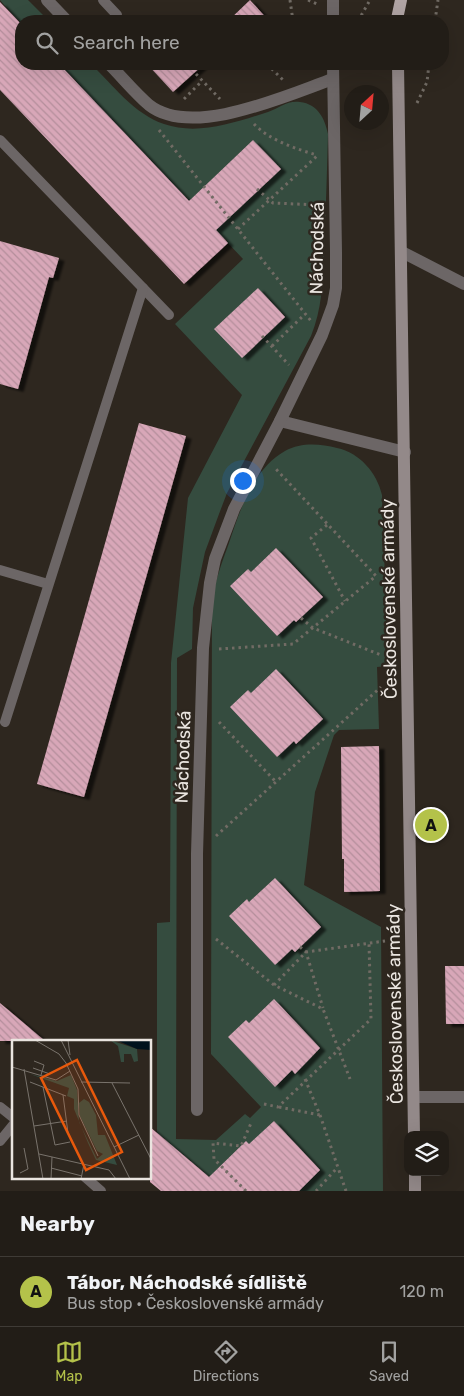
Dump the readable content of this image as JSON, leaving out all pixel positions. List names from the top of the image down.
{
  "streets": {
    "main road": ["Československé armády"],
    "street": ["Náchodská"]
  },
  "north": "top right",
  "page": {
    "search": "Search here",
    "pins": "A",
    "heading": "Nearby",
    "list": [
      {
        "mark": "A",
        "name": "Tábor, Náchodské sídliště",
        "note": "Bus stop · Československé armády",
        "value": "120 m"
      }
    ],
    "nav": ["Map", "Directions", "Saved"]
  }
}
